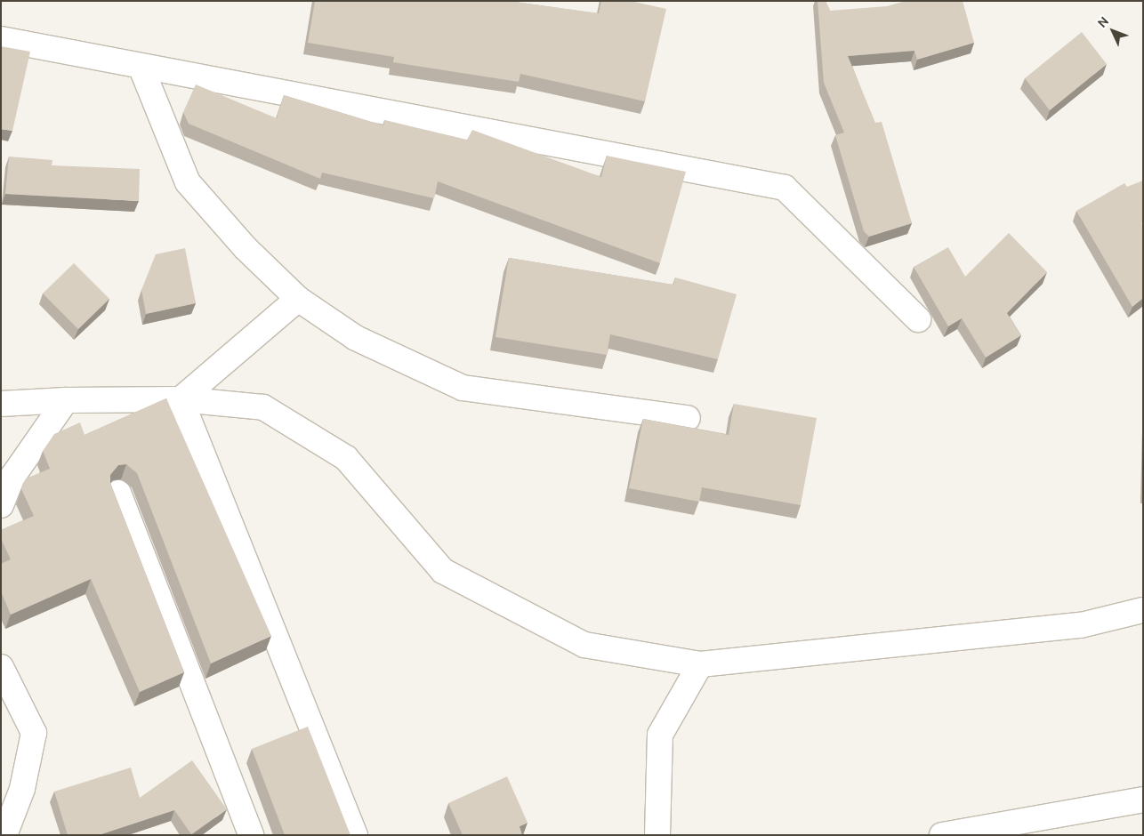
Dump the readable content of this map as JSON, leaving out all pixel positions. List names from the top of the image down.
{
  "north": "top left"
}
